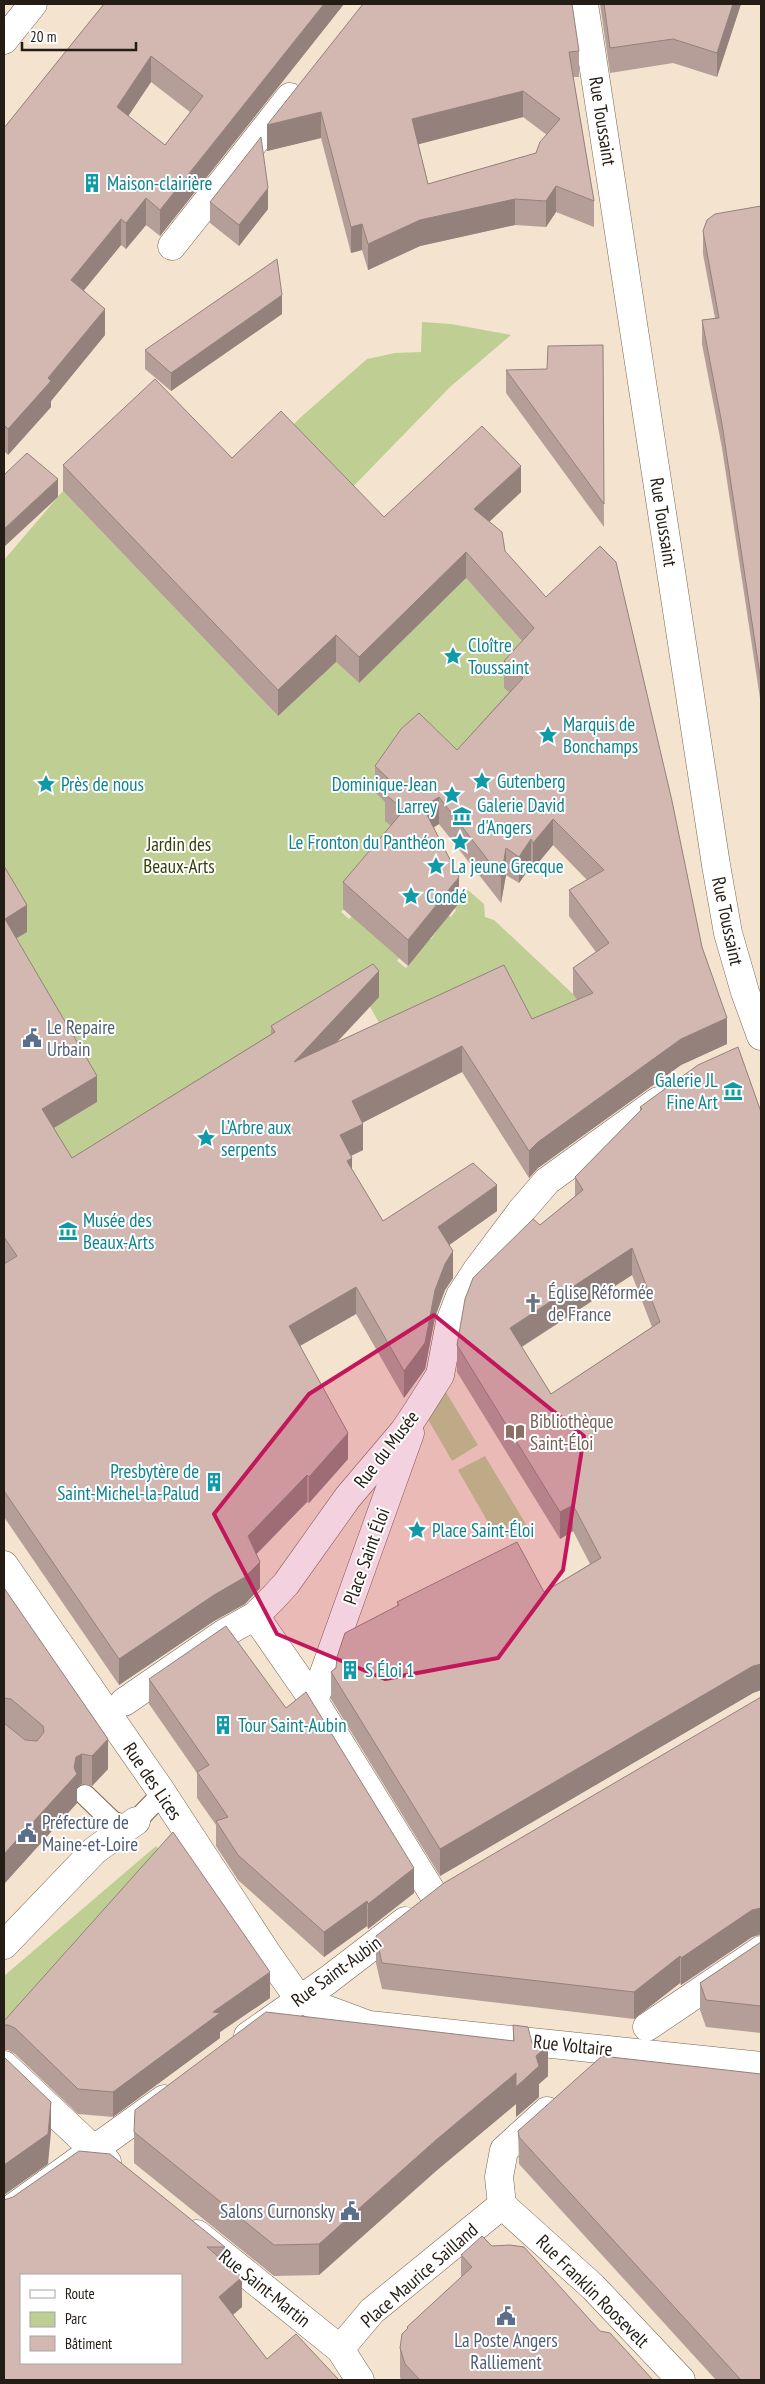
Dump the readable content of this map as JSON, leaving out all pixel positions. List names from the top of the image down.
{
  "streets": {
    "street": [
      "Rue Toussaint",
      "Rue du Musée",
      "Place Saint Éloi",
      "Rue des Lices",
      "Rue Saint-Aubin",
      "Rue Voltaire",
      "Place Maurice Sailland",
      "Rue Saint-Martin",
      "Rue Franklin Roosevelt"
    ]
  },
  "crossings": [
    ["Rue du Musée", "Place Saint Éloi"],
    ["Rue des Lices", "Rue Saint-Aubin"],
    ["Rue des Lices", "Rue Voltaire"],
    ["Rue Saint-Aubin", "Rue Voltaire"],
    ["Place Maurice Sailland", "Rue Saint-Martin"],
    ["Place Maurice Sailland", "Rue Franklin Roosevelt"]
  ],
  "parks": ["Jardin des Beaux-Arts"],
  "places": {
    "building": [
      "Maison-clairière",
      "Presbytère de Saint-Michel-la-Palud",
      "S Éloi 1",
      "Tour Saint-Aubin"
    ],
    "place": [
      "Cloître Toussaint",
      "Marquis de Bonchamps",
      "Gutenberg",
      "Près de nous",
      "Dominique-Jean Larrey",
      "Le Fronton du Panthéon",
      "La jeune Grecque",
      "Condé",
      "L’Arbre aux serpents",
      "Place Saint-Éloi"
    ],
    "museum": ["Galerie David d'Angers", "Galerie JL Fine Art", "Musée des Beaux-Arts"],
    "public building": [
      "Le Repaire Urbain",
      "Préfecture de Maine-et-Loire",
      "Salons Curnonsky",
      "La Poste Angers Ralliement"
    ],
    "church": ["Église Réformée de France"],
    "library": ["Bibliothèque Saint-Éloi"]
  },
  "legend": ["Route", "Parc", "Bâtiment"],
  "scale_bar": "20 m"
}
